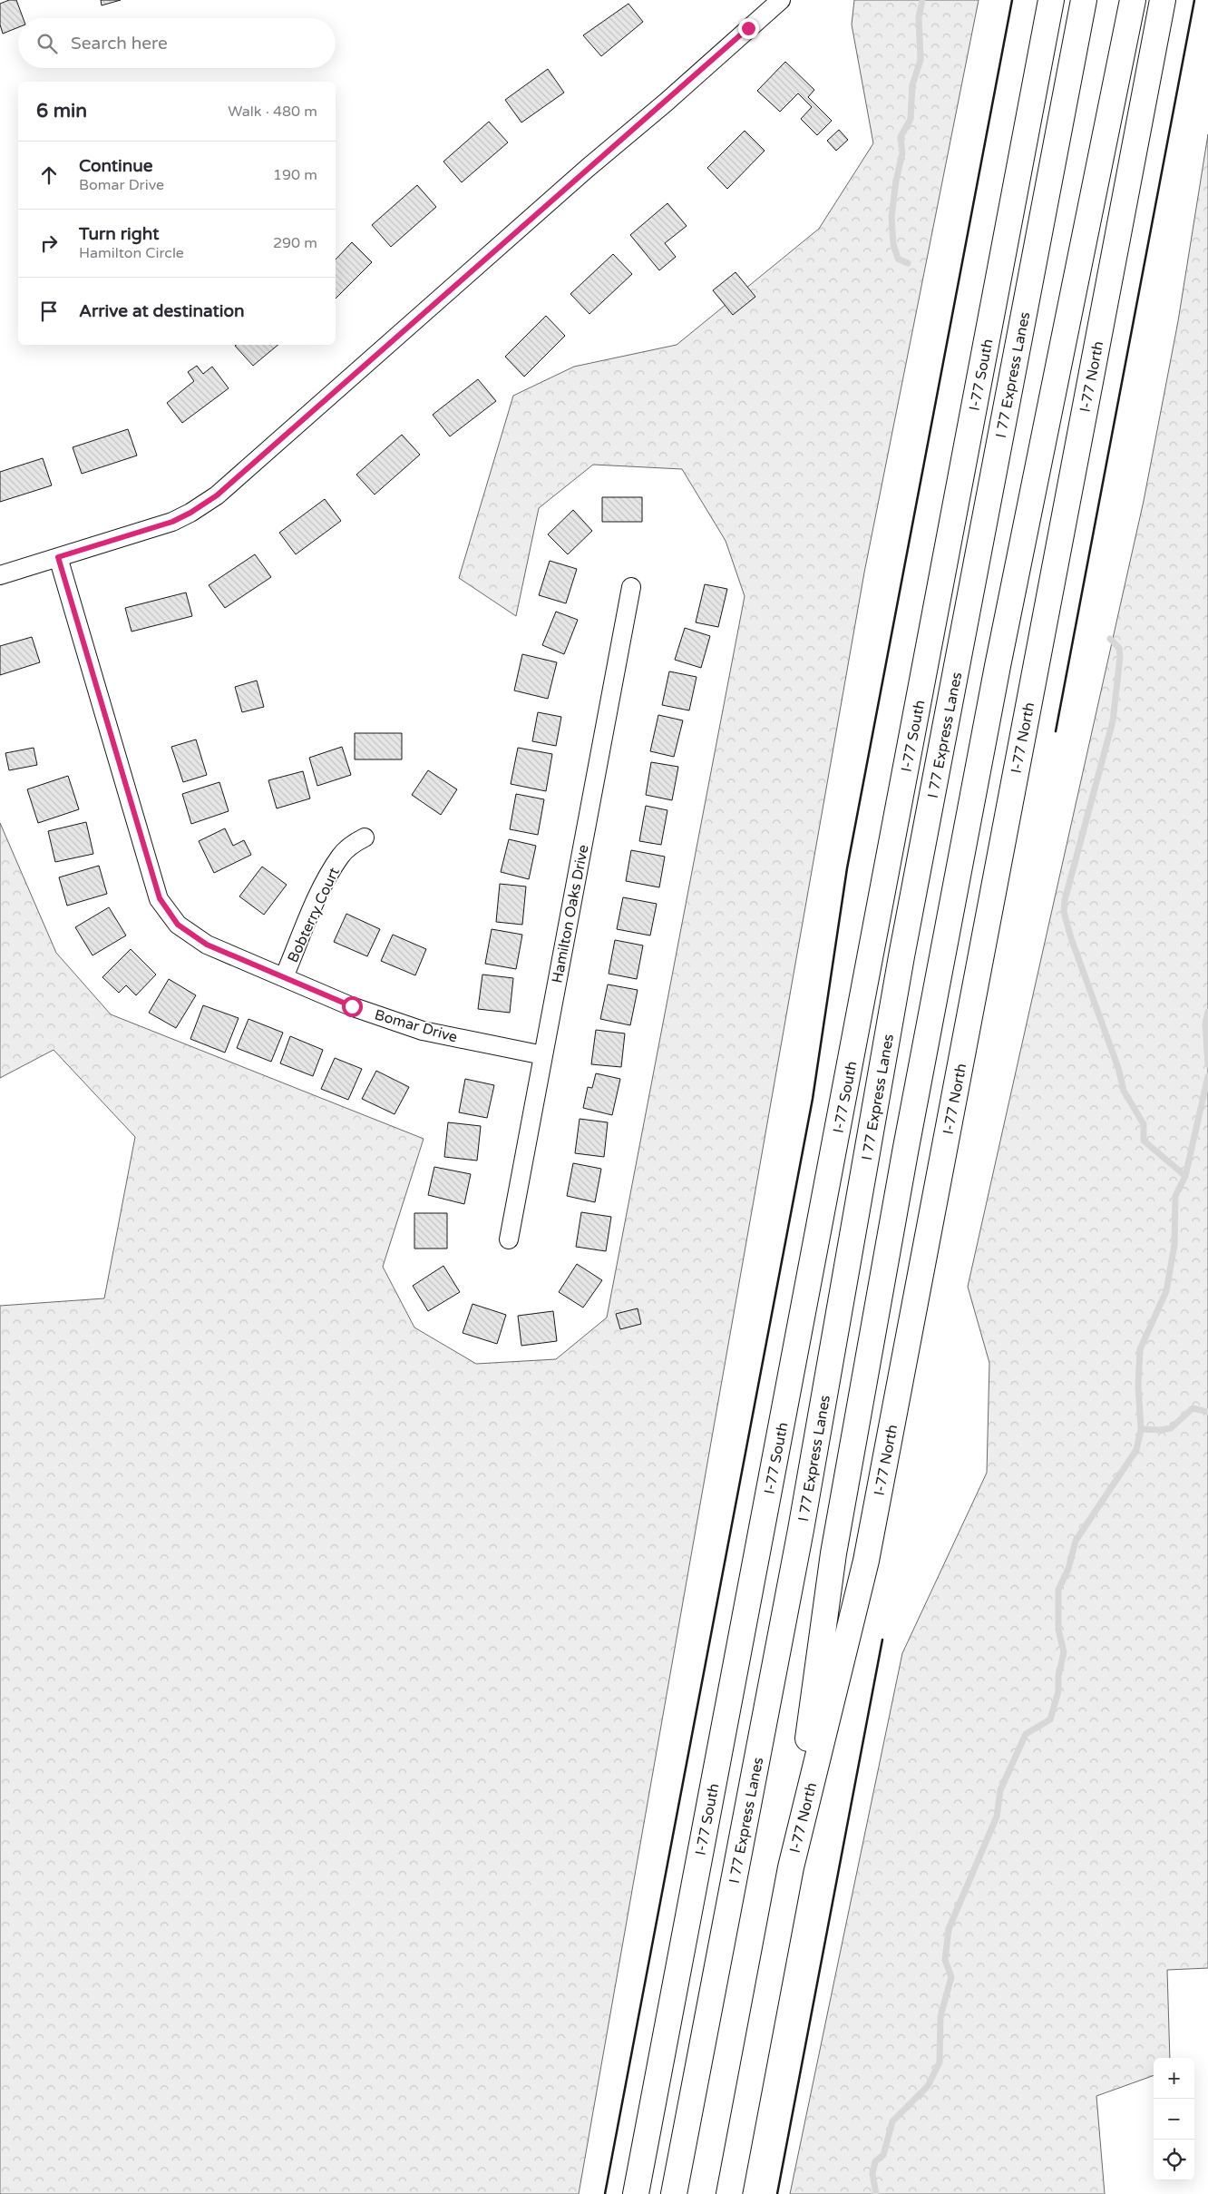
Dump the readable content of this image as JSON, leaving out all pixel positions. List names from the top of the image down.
{
  "streets": {
    "highway": ["I-77 South", "I 77 Express Lanes", "I-77 North"],
    "street": ["Hamilton Oaks Drive", "Bobterry Court", "Bomar Drive"]
  },
  "crossings": [
    ["Hamilton Oaks Drive", "Bomar Drive"],
    ["Bobterry Court", "Bomar Drive"]
  ],
  "page": {
    "search": "Search here",
    "heading": ["6 min", "Walk · 480 m"],
    "list": [
      ["Continue", "Bomar Drive", "190 m"],
      ["Turn right", "Hamilton Circle", "290 m"],
      "Arrive at destination"
    ],
    "map_buttons": ["+", "−"]
  }
}
